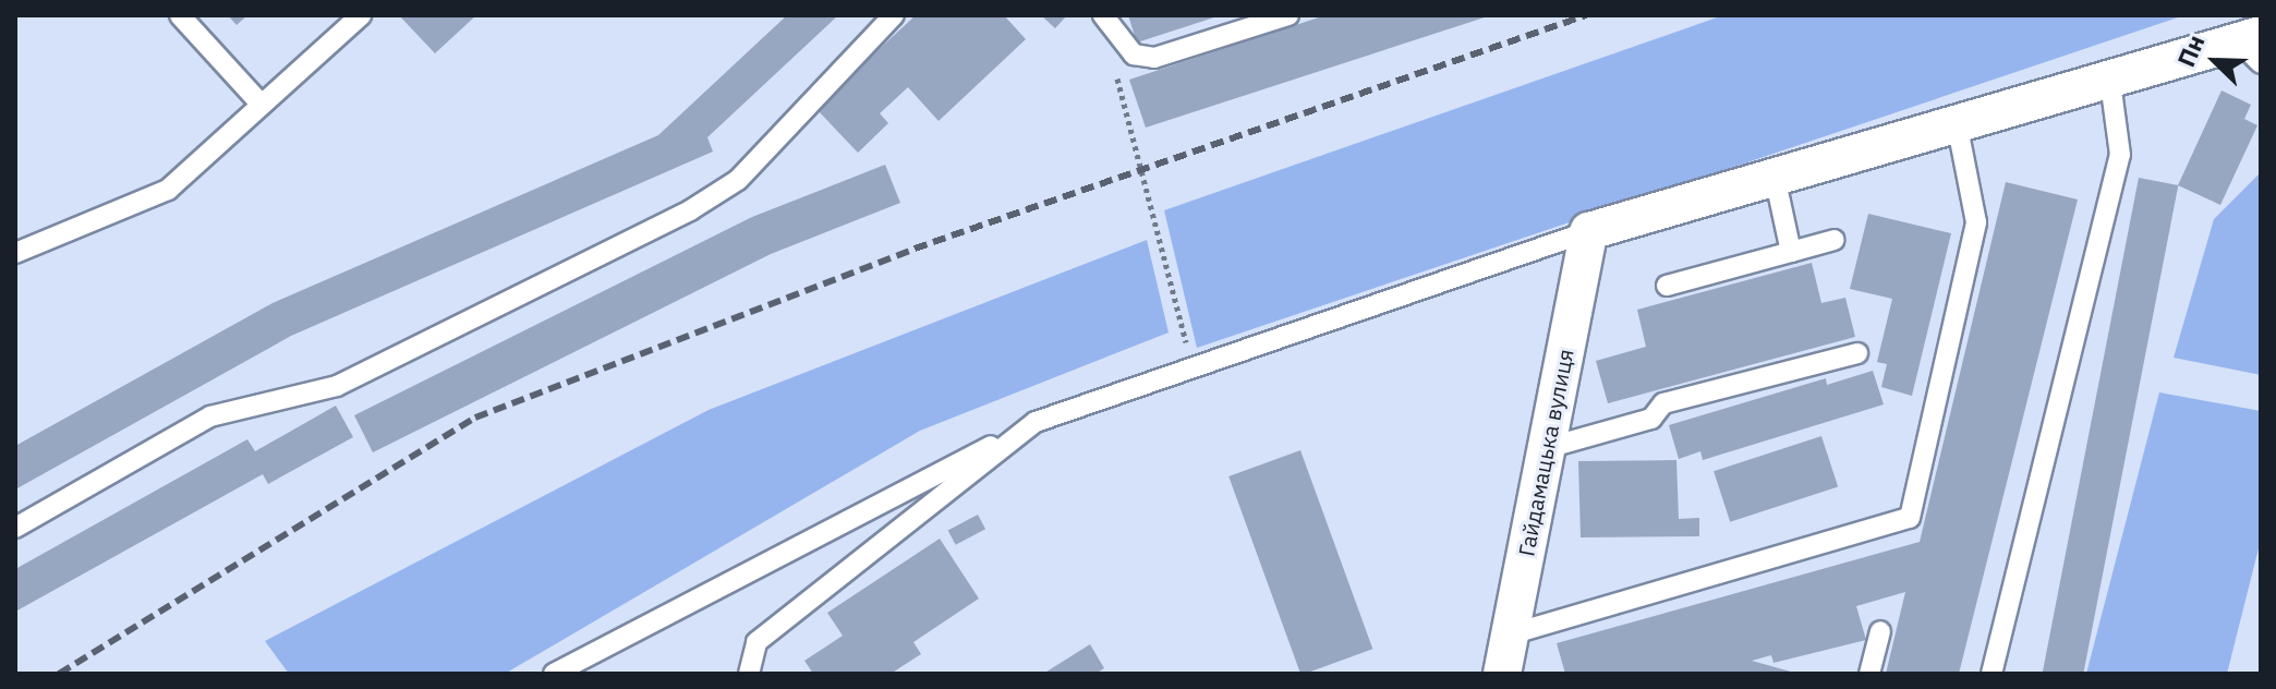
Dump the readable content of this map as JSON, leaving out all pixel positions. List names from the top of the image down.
{
  "streets": {
    "street": ["Гайдамацька вулиця"]
  },
  "north": "top left"
}
